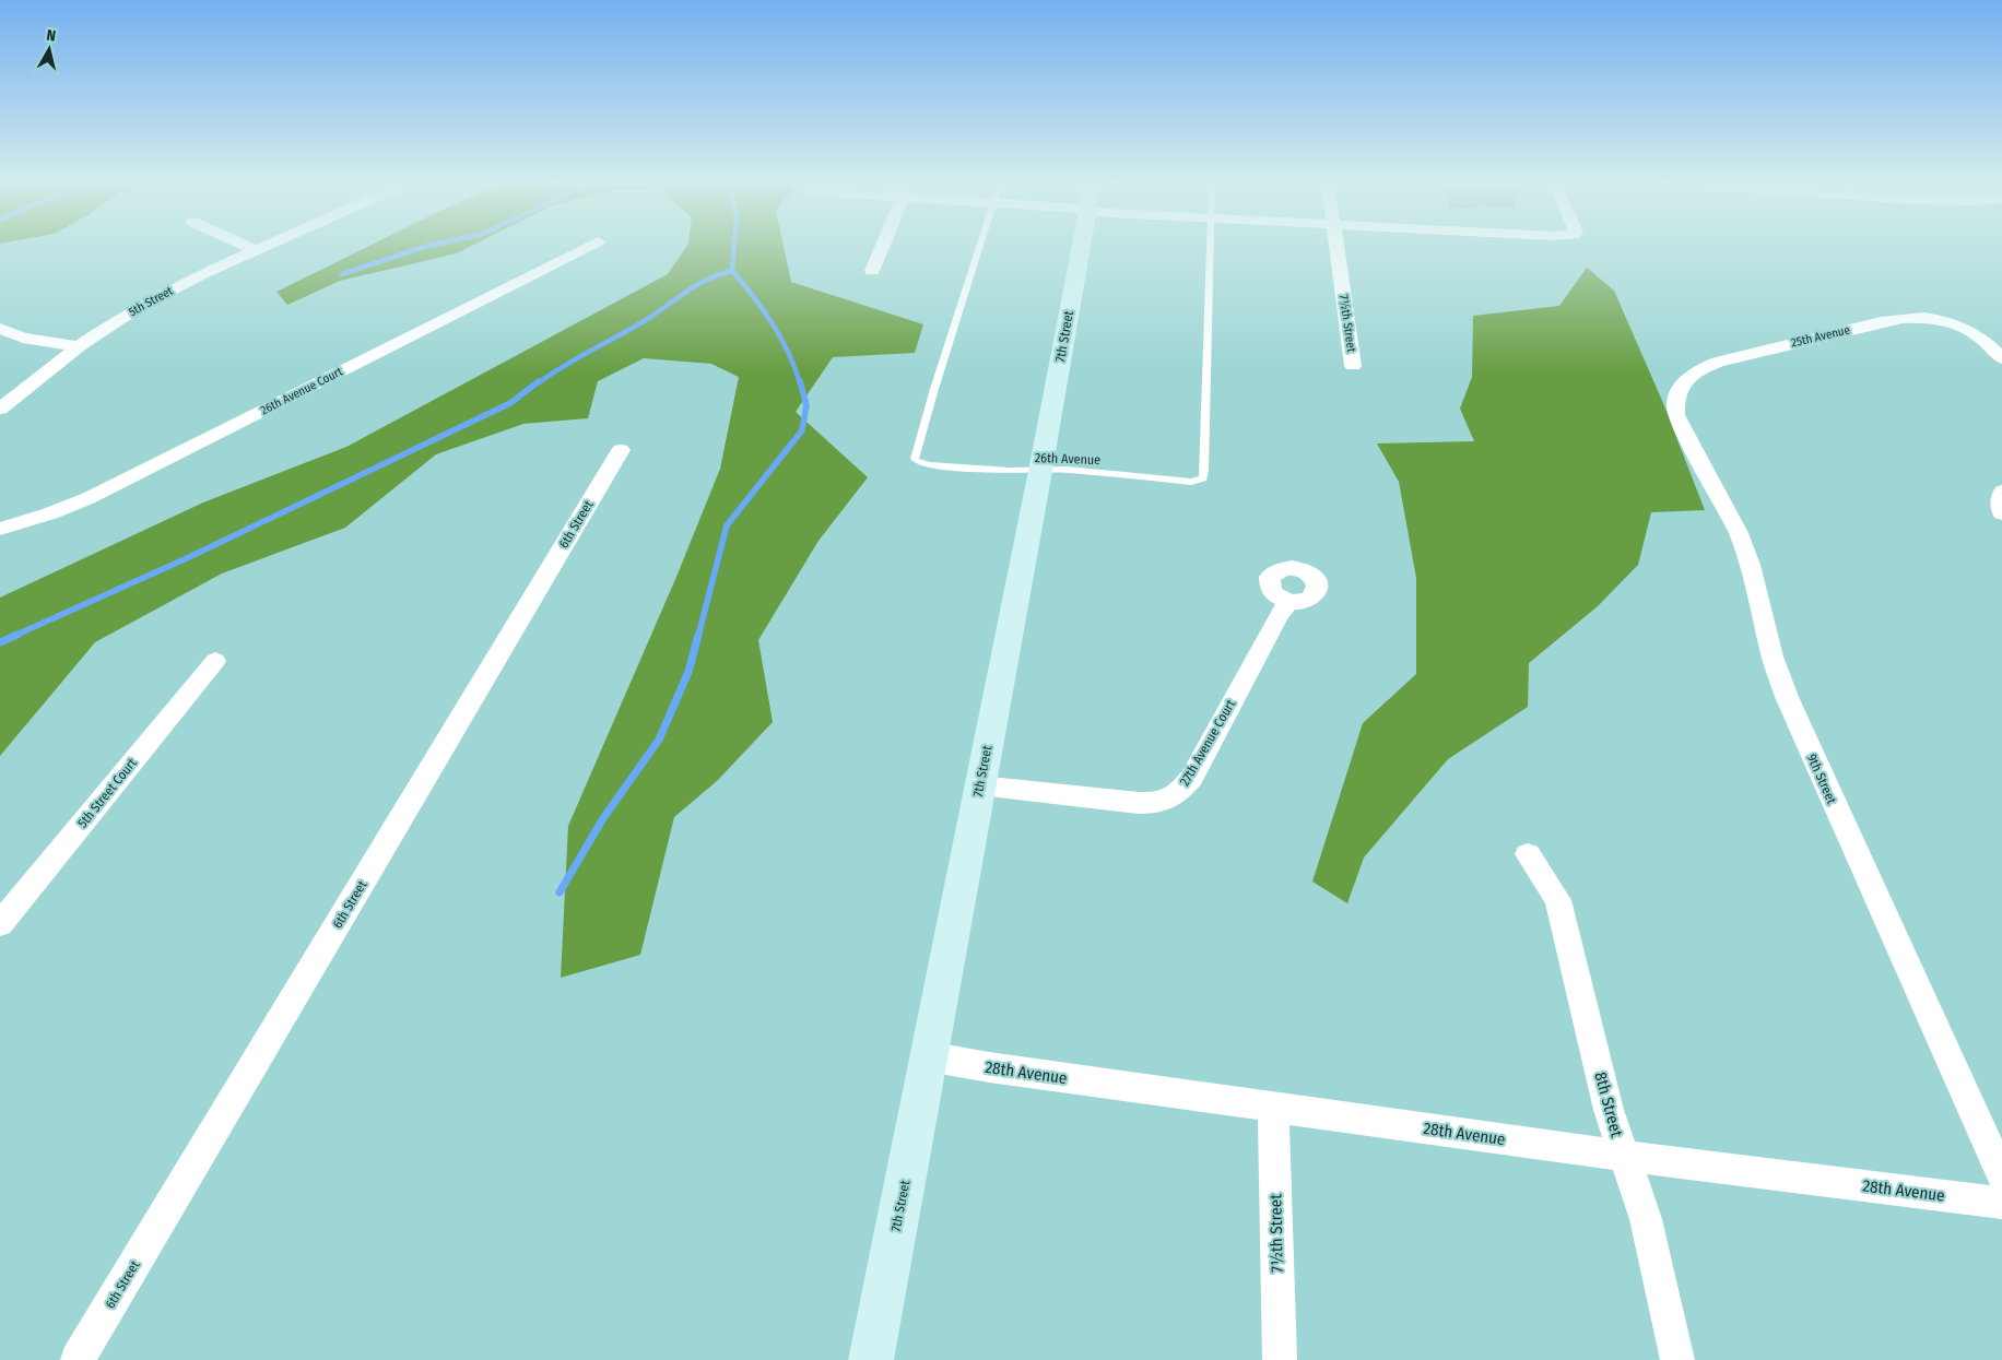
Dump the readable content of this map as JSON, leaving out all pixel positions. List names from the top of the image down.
{
  "streets": {
    "main road": ["7th Street"],
    "street": [
      "5th Street",
      "7½th Street",
      "25th Avenue",
      "26th Avenue Court",
      "6th Street",
      "27th Avenue Court",
      "9th Street",
      "5th Street Court",
      "28th Avenue",
      "8th Street"
    ],
    "lane": ["26th Avenue"]
  },
  "crossings": [
    ["7½th Street", "28th Avenue"],
    ["7th Street", "26th Avenue"],
    ["7th Street", "27th Avenue Court"],
    ["7th Street", "28th Avenue"],
    ["25th Avenue", "9th Street"],
    ["28th Avenue", "8th Street"]
  ],
  "north": "top"
}
